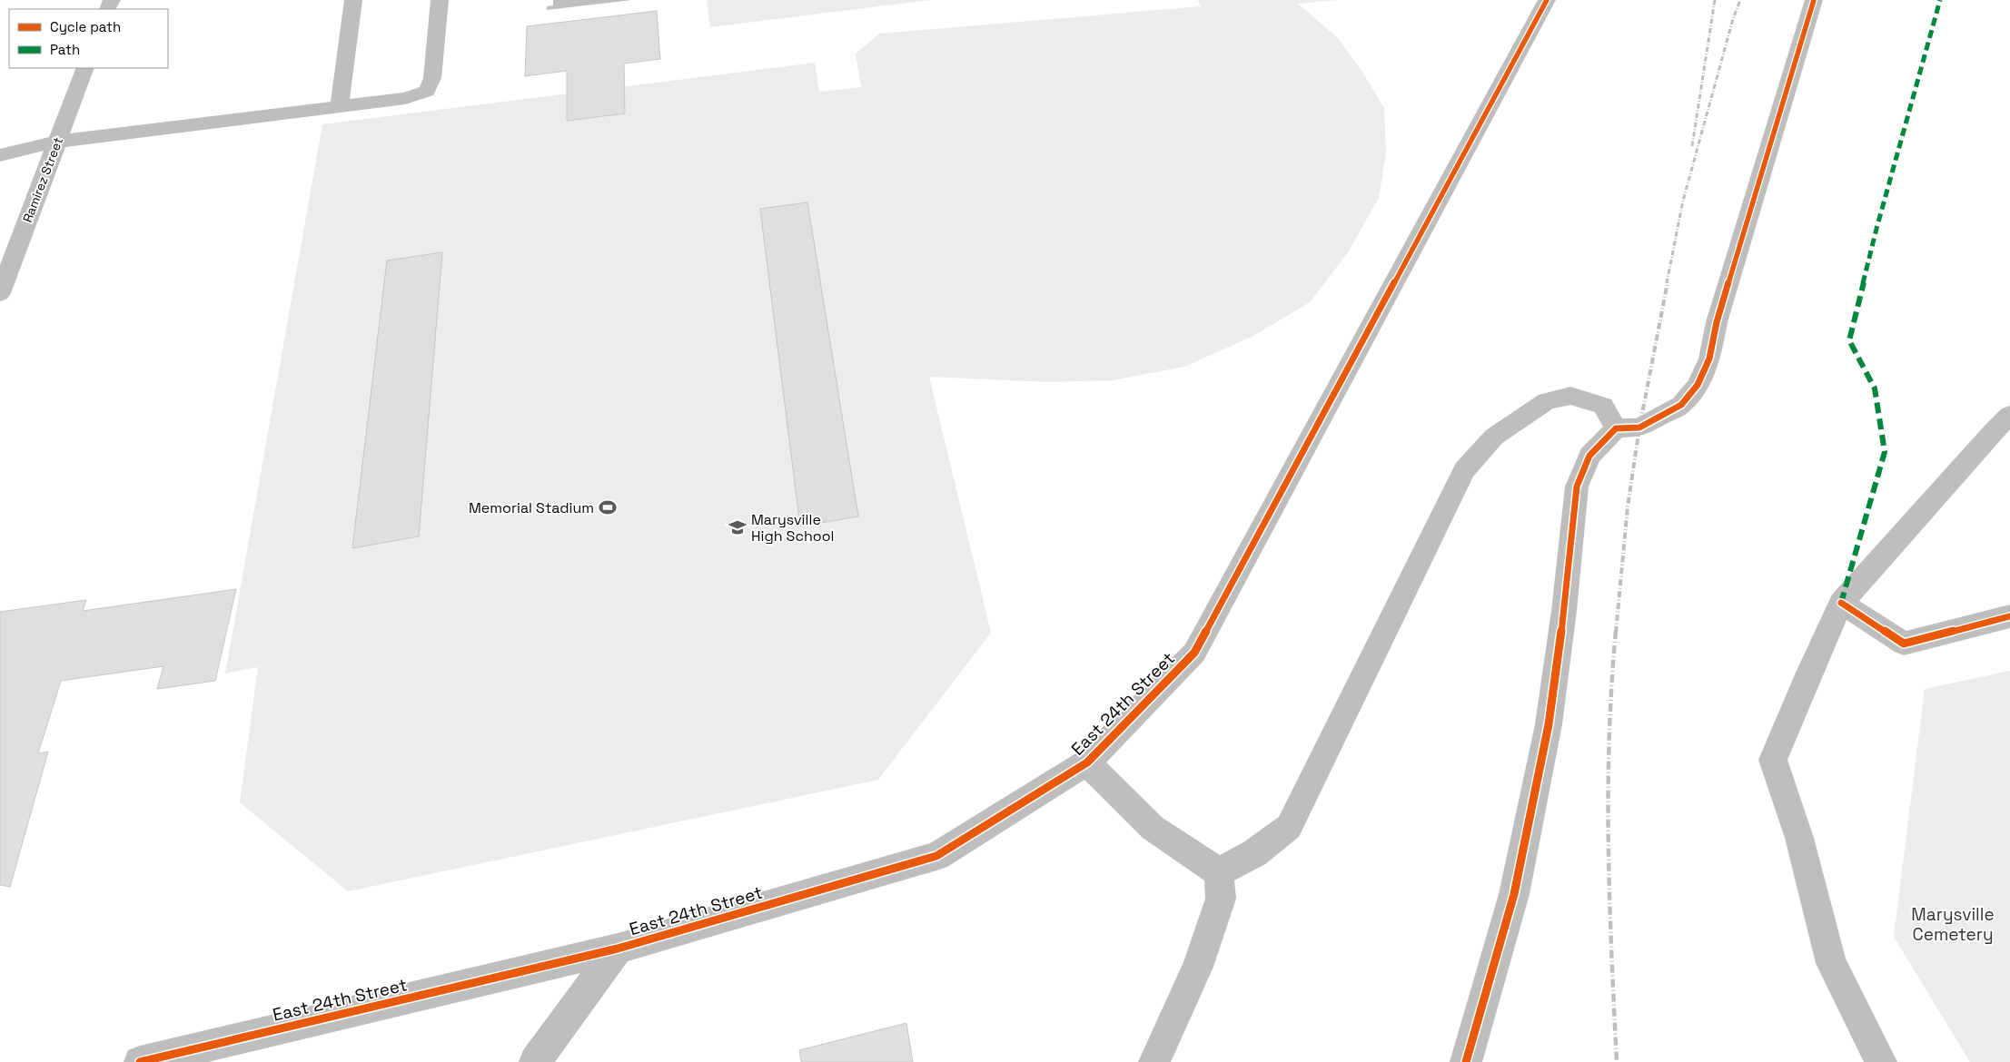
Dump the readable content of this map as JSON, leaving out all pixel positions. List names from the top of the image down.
{
  "streets": {
    "street": ["Ramirez Street", "East 24th Street"]
  },
  "parks": ["Marysville Cemetery"],
  "places": {
    "sports": ["Memorial Stadium"],
    "school or university": ["Marysville High School"]
  },
  "legend": ["Cycle path", "Path"]
}
